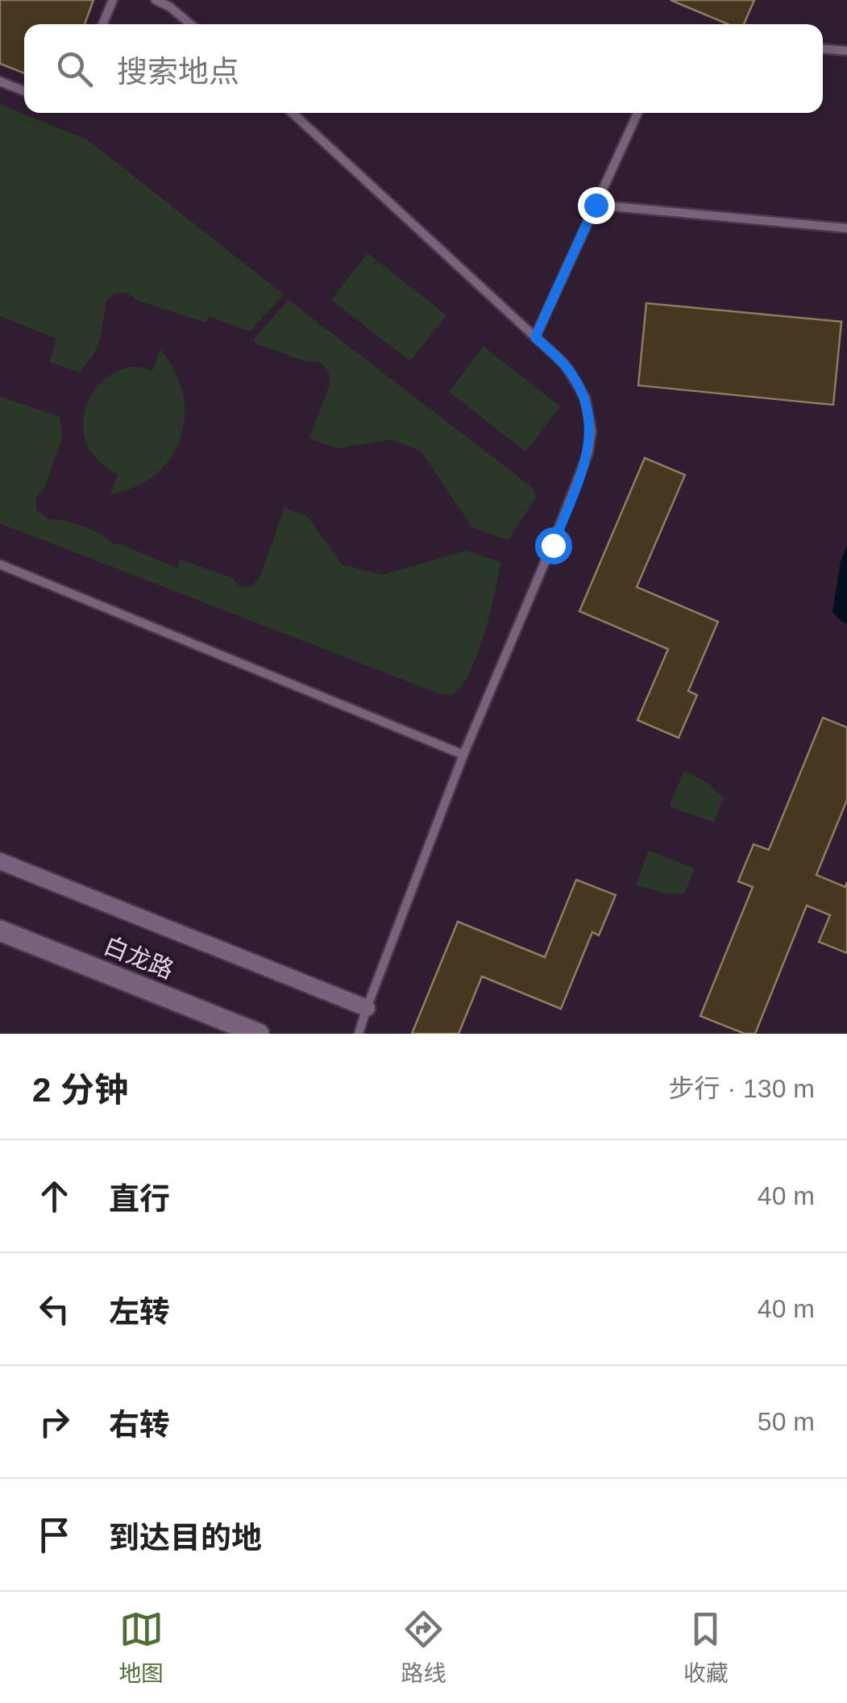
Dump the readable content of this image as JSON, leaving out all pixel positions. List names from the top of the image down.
{
  "streets": {
    "street": ["白龙路"]
  },
  "page": {
    "search": "搜索地点",
    "heading": ["2 分钟", "步行 · 130 m"],
    "list": [
      ["直行", "40 m"],
      ["左转", "40 m"],
      ["右转", "50 m"],
      "到达目的地"
    ],
    "nav": ["地图", "路线", "收藏"]
  }
}
